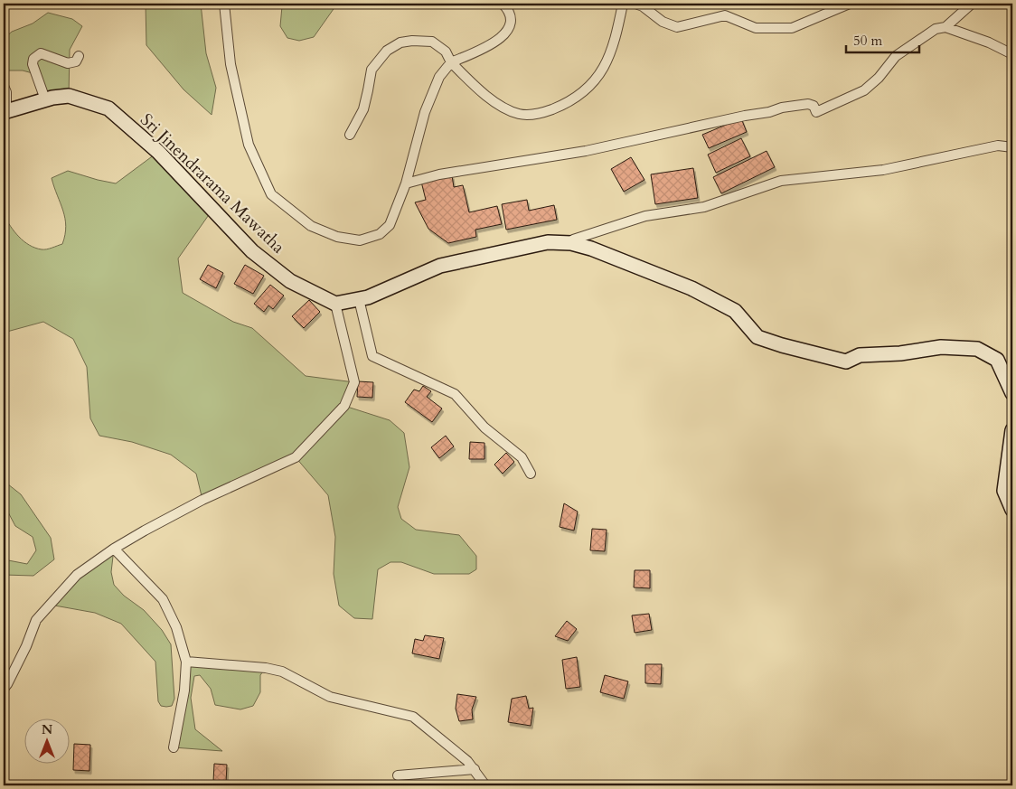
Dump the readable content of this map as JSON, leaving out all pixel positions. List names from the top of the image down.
{
  "streets": {
    "main road": ["Sri Jinendrarama Mawatha"]
  },
  "scale_bar": "50 m",
  "north": "top"
}
